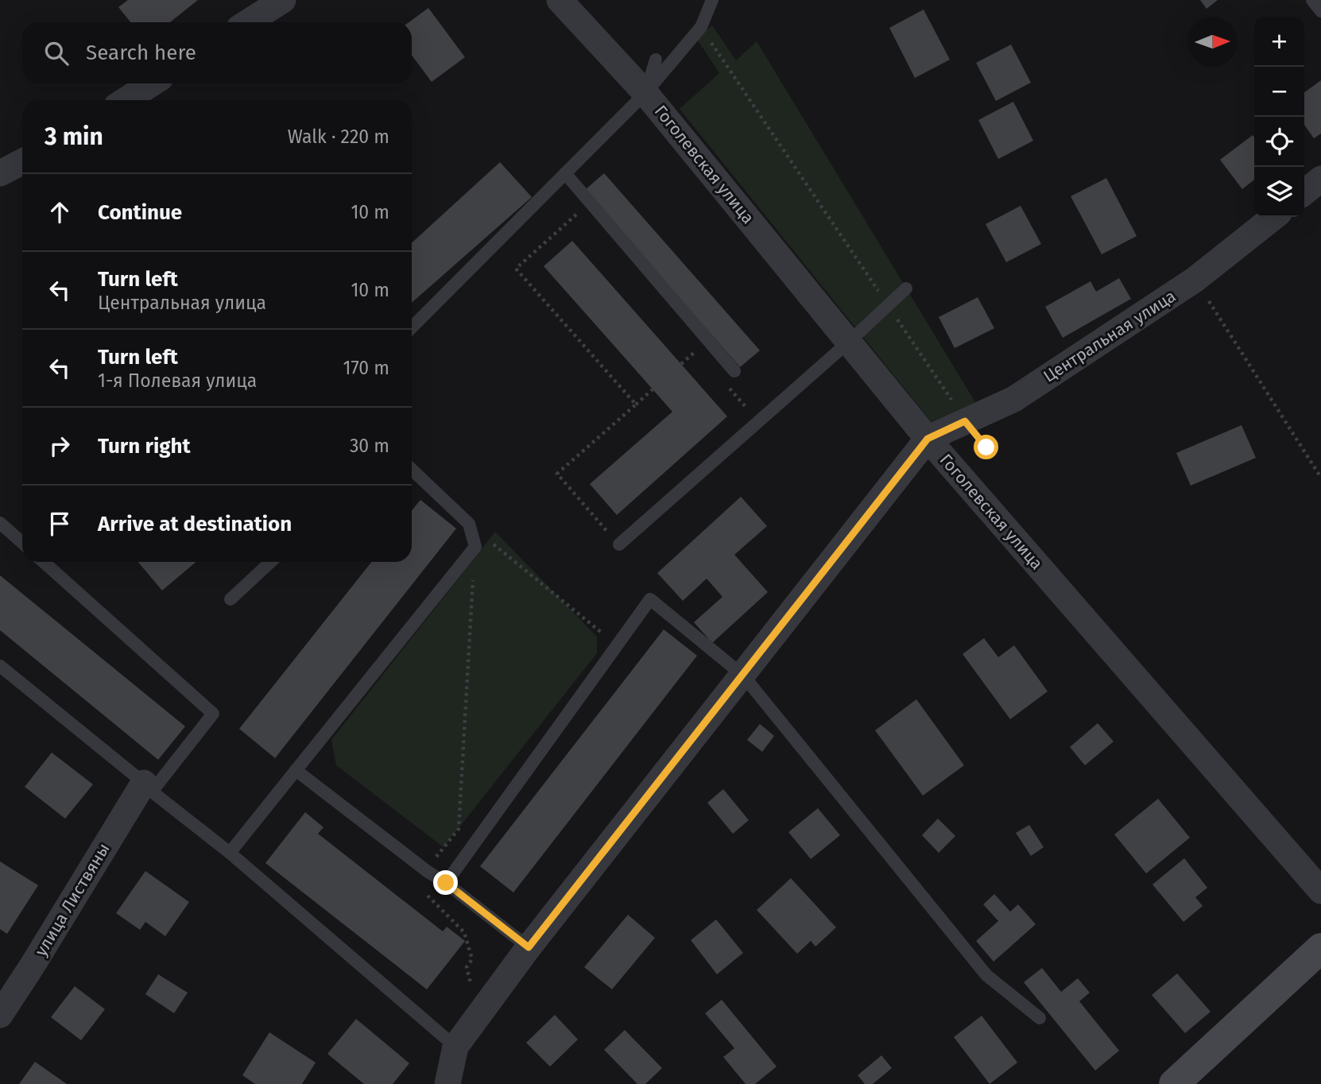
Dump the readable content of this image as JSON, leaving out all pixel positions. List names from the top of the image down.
{
  "streets": {
    "street": ["Гоголевская улица", "Центральная улица", "улица Листвяны"]
  },
  "crossings": [
    ["Гоголевская улица", "Центральная улица"]
  ],
  "north": "right",
  "page": {
    "map_buttons": ["+", "−"],
    "search": "Search here",
    "heading": ["3 min", "Walk · 220 m"],
    "list": [
      ["Continue", "10 m"],
      ["Turn left", "Центральная улица", "10 m"],
      ["Turn left", "1-я Полевая улица", "170 m"],
      ["Turn right", "30 m"],
      "Arrive at destination"
    ]
  }
}
